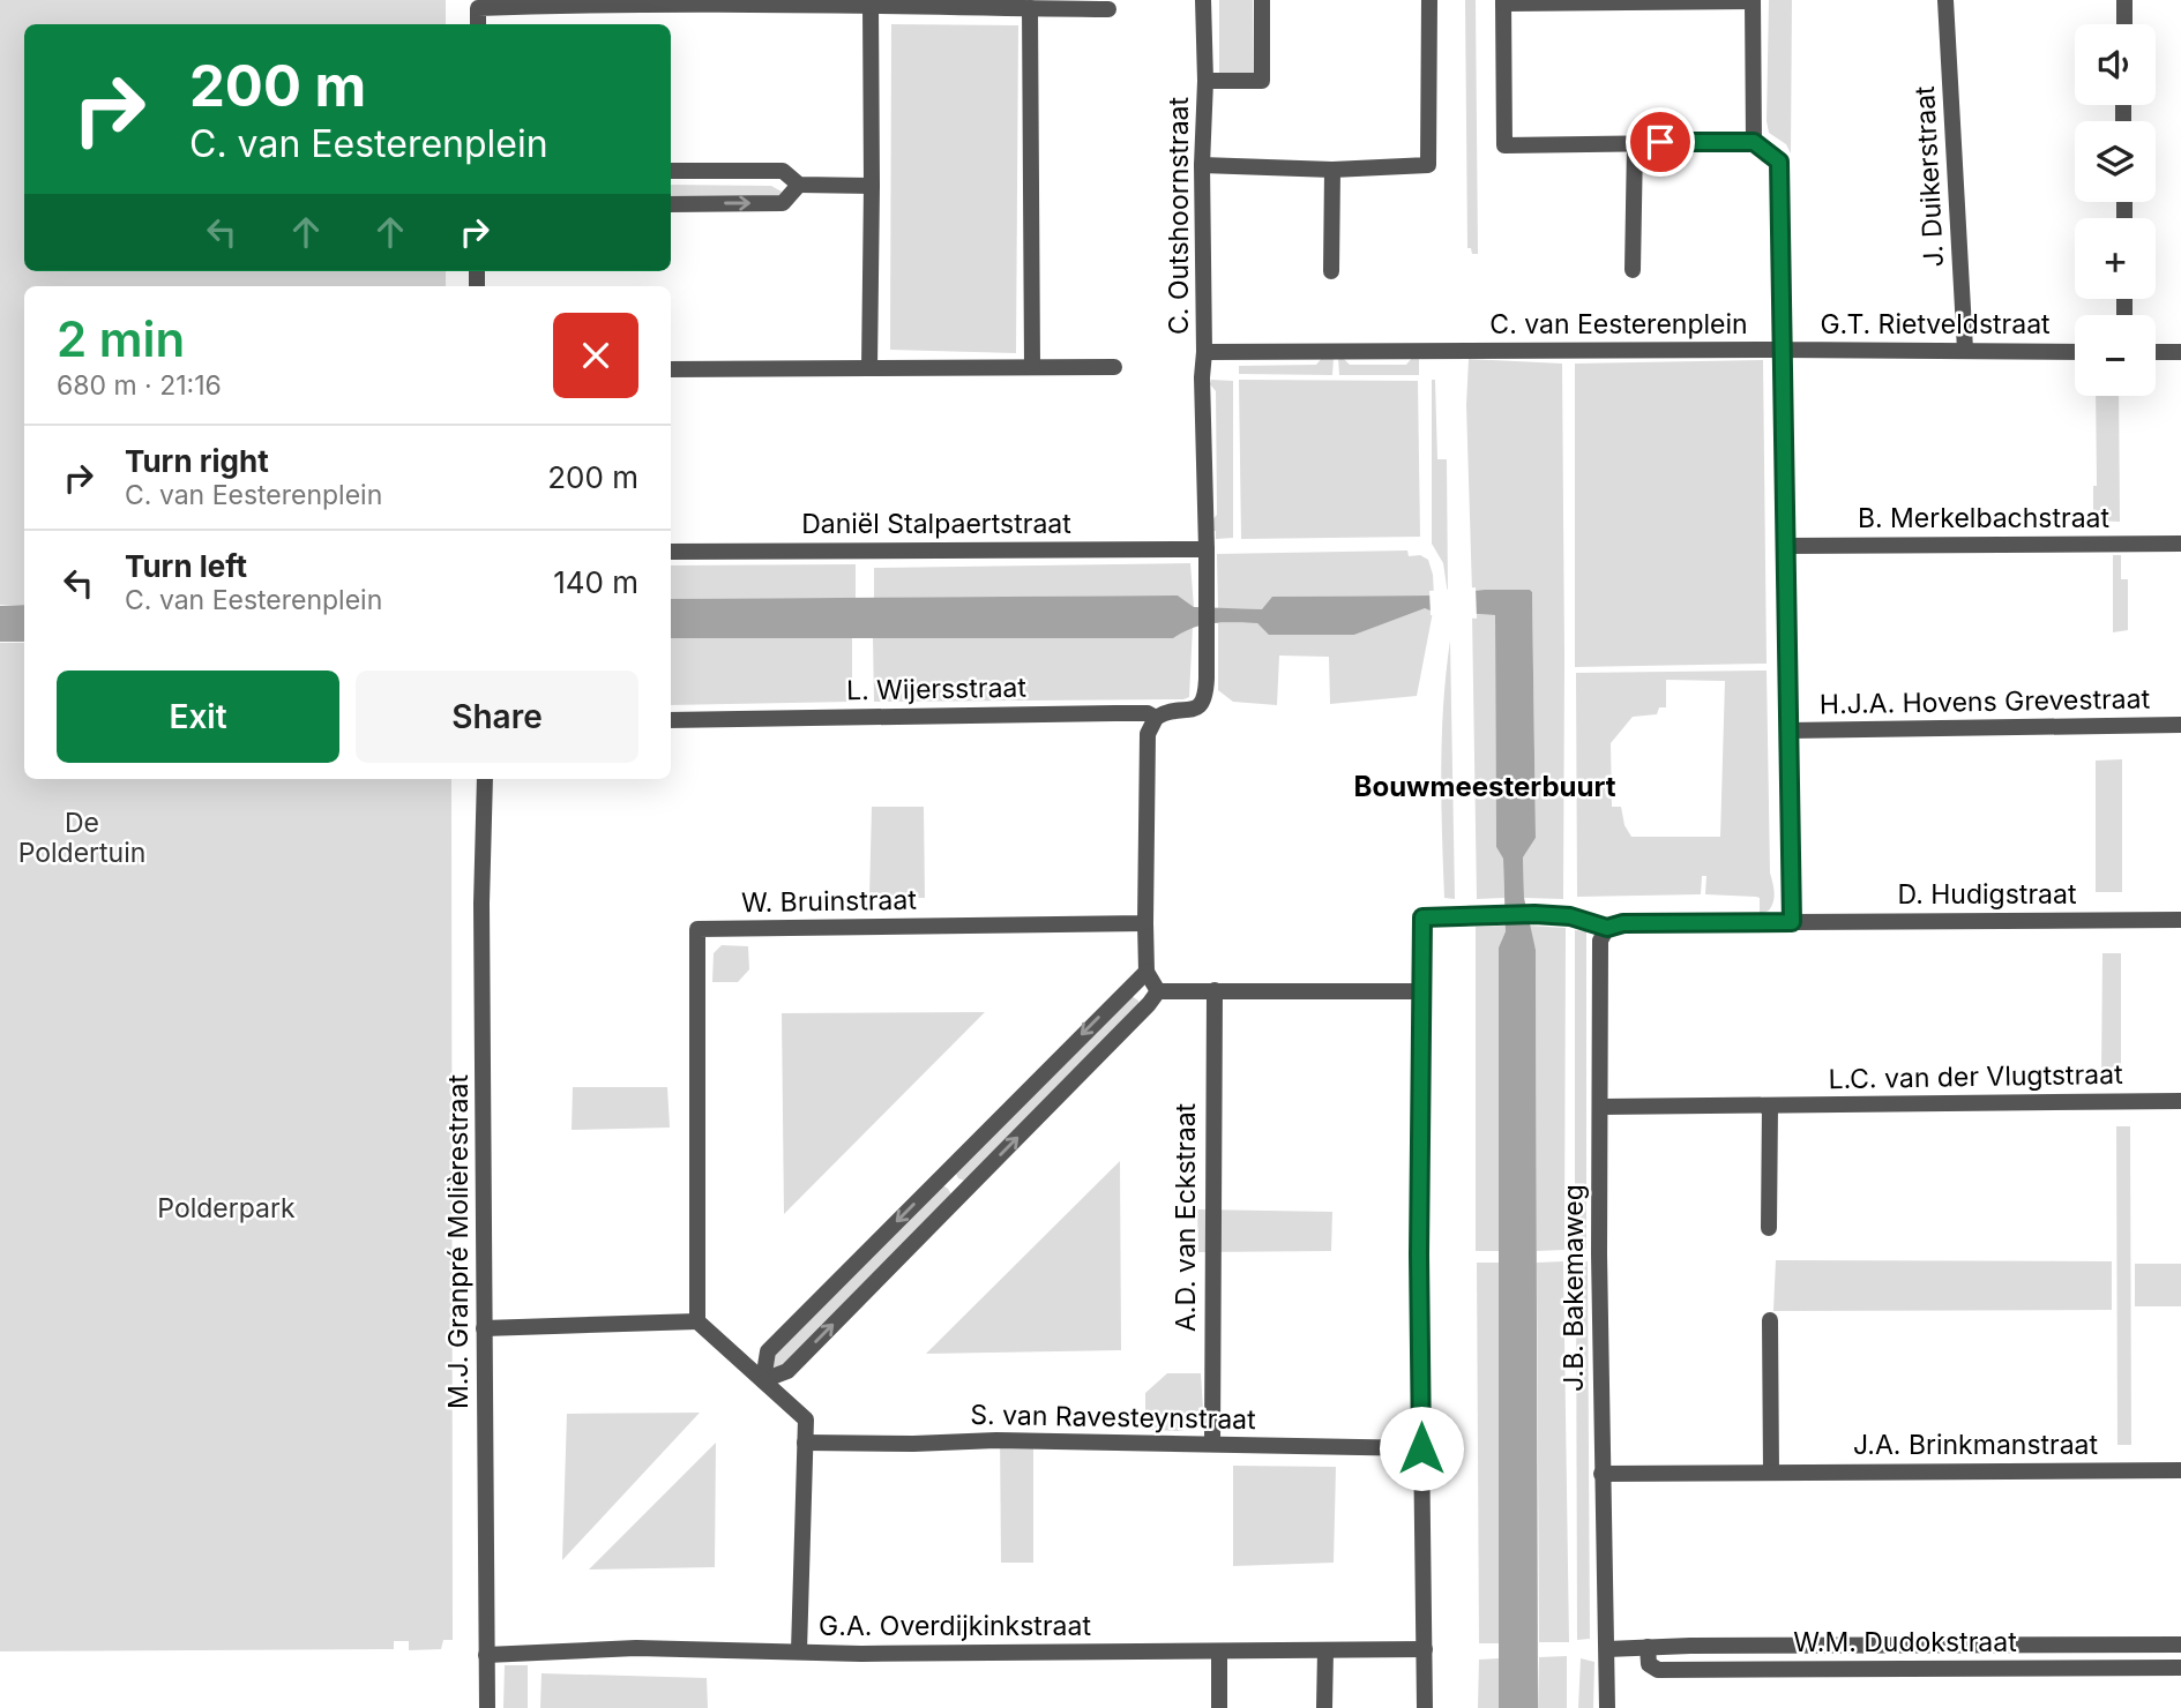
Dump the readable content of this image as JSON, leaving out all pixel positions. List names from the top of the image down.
{
  "streets": {
    "street": [
      "J. Duikerstraat",
      "C. Outshoornstraat",
      "C. van Eesterenplein",
      "G.T. Rietveldstraat",
      "B. Merkelbachstraat",
      "Daniël Stalpaertstraat",
      "L. Wijersstraat",
      "H.J.A. Hovens Grevestraat",
      "D. Hudigstraat",
      "W. Bruinstraat",
      "L.C. van der Vlugtstraat",
      "A.D. van Eckstraat",
      "M.J. Granpré Molièrestraat",
      "J.B. Bakemaweg",
      "S. van Ravesteynstraat",
      "J.A. Brinkmanstraat",
      "G.A. Overdijkinkstraat",
      "W.M. Dudokstraat"
    ]
  },
  "crossings": [
    ["J. Duikerstraat", "G.T. Rietveldstraat"],
    ["C. Outshoornstraat", "C. van Eesterenplein"],
    ["C. van Eesterenplein", "G.T. Rietveldstraat"],
    ["C. van Eesterenplein", "B. Merkelbachstraat"],
    ["C. van Eesterenplein", "H.J.A. Hovens Grevestraat"],
    ["C. van Eesterenplein", "D. Hudigstraat"],
    ["Daniël Stalpaertstraat", "L. Wijersstraat"],
    ["L.C. van der Vlugtstraat", "J.B. Bakemaweg"],
    ["A.D. van Eckstraat", "S. van Ravesteynstraat"],
    ["M.J. Granpré Molièrestraat", "G.A. Overdijkinkstraat"],
    ["J.B. Bakemaweg", "J.A. Brinkmanstraat"],
    ["J.B. Bakemaweg", "W.M. Dudokstraat"]
  ],
  "districts": ["Bouwmeesterbuurt"],
  "parks": ["De Poldertuin", "Polderpark"],
  "page": {
    "map_buttons": ["+", "−"],
    "turn": ["200 m", "C. van Eesterenplein"],
    "heading": ["2 min", "680 m · 21:16"],
    "list": [
      {
        "name": "Turn right",
        "note": "C. van Eesterenplein",
        "value": "200 m"
      },
      {
        "name": "Turn left",
        "note": "C. van Eesterenplein",
        "value": "140 m"
      }
    ],
    "buttons": ["Exit", "Share"]
  }
}
